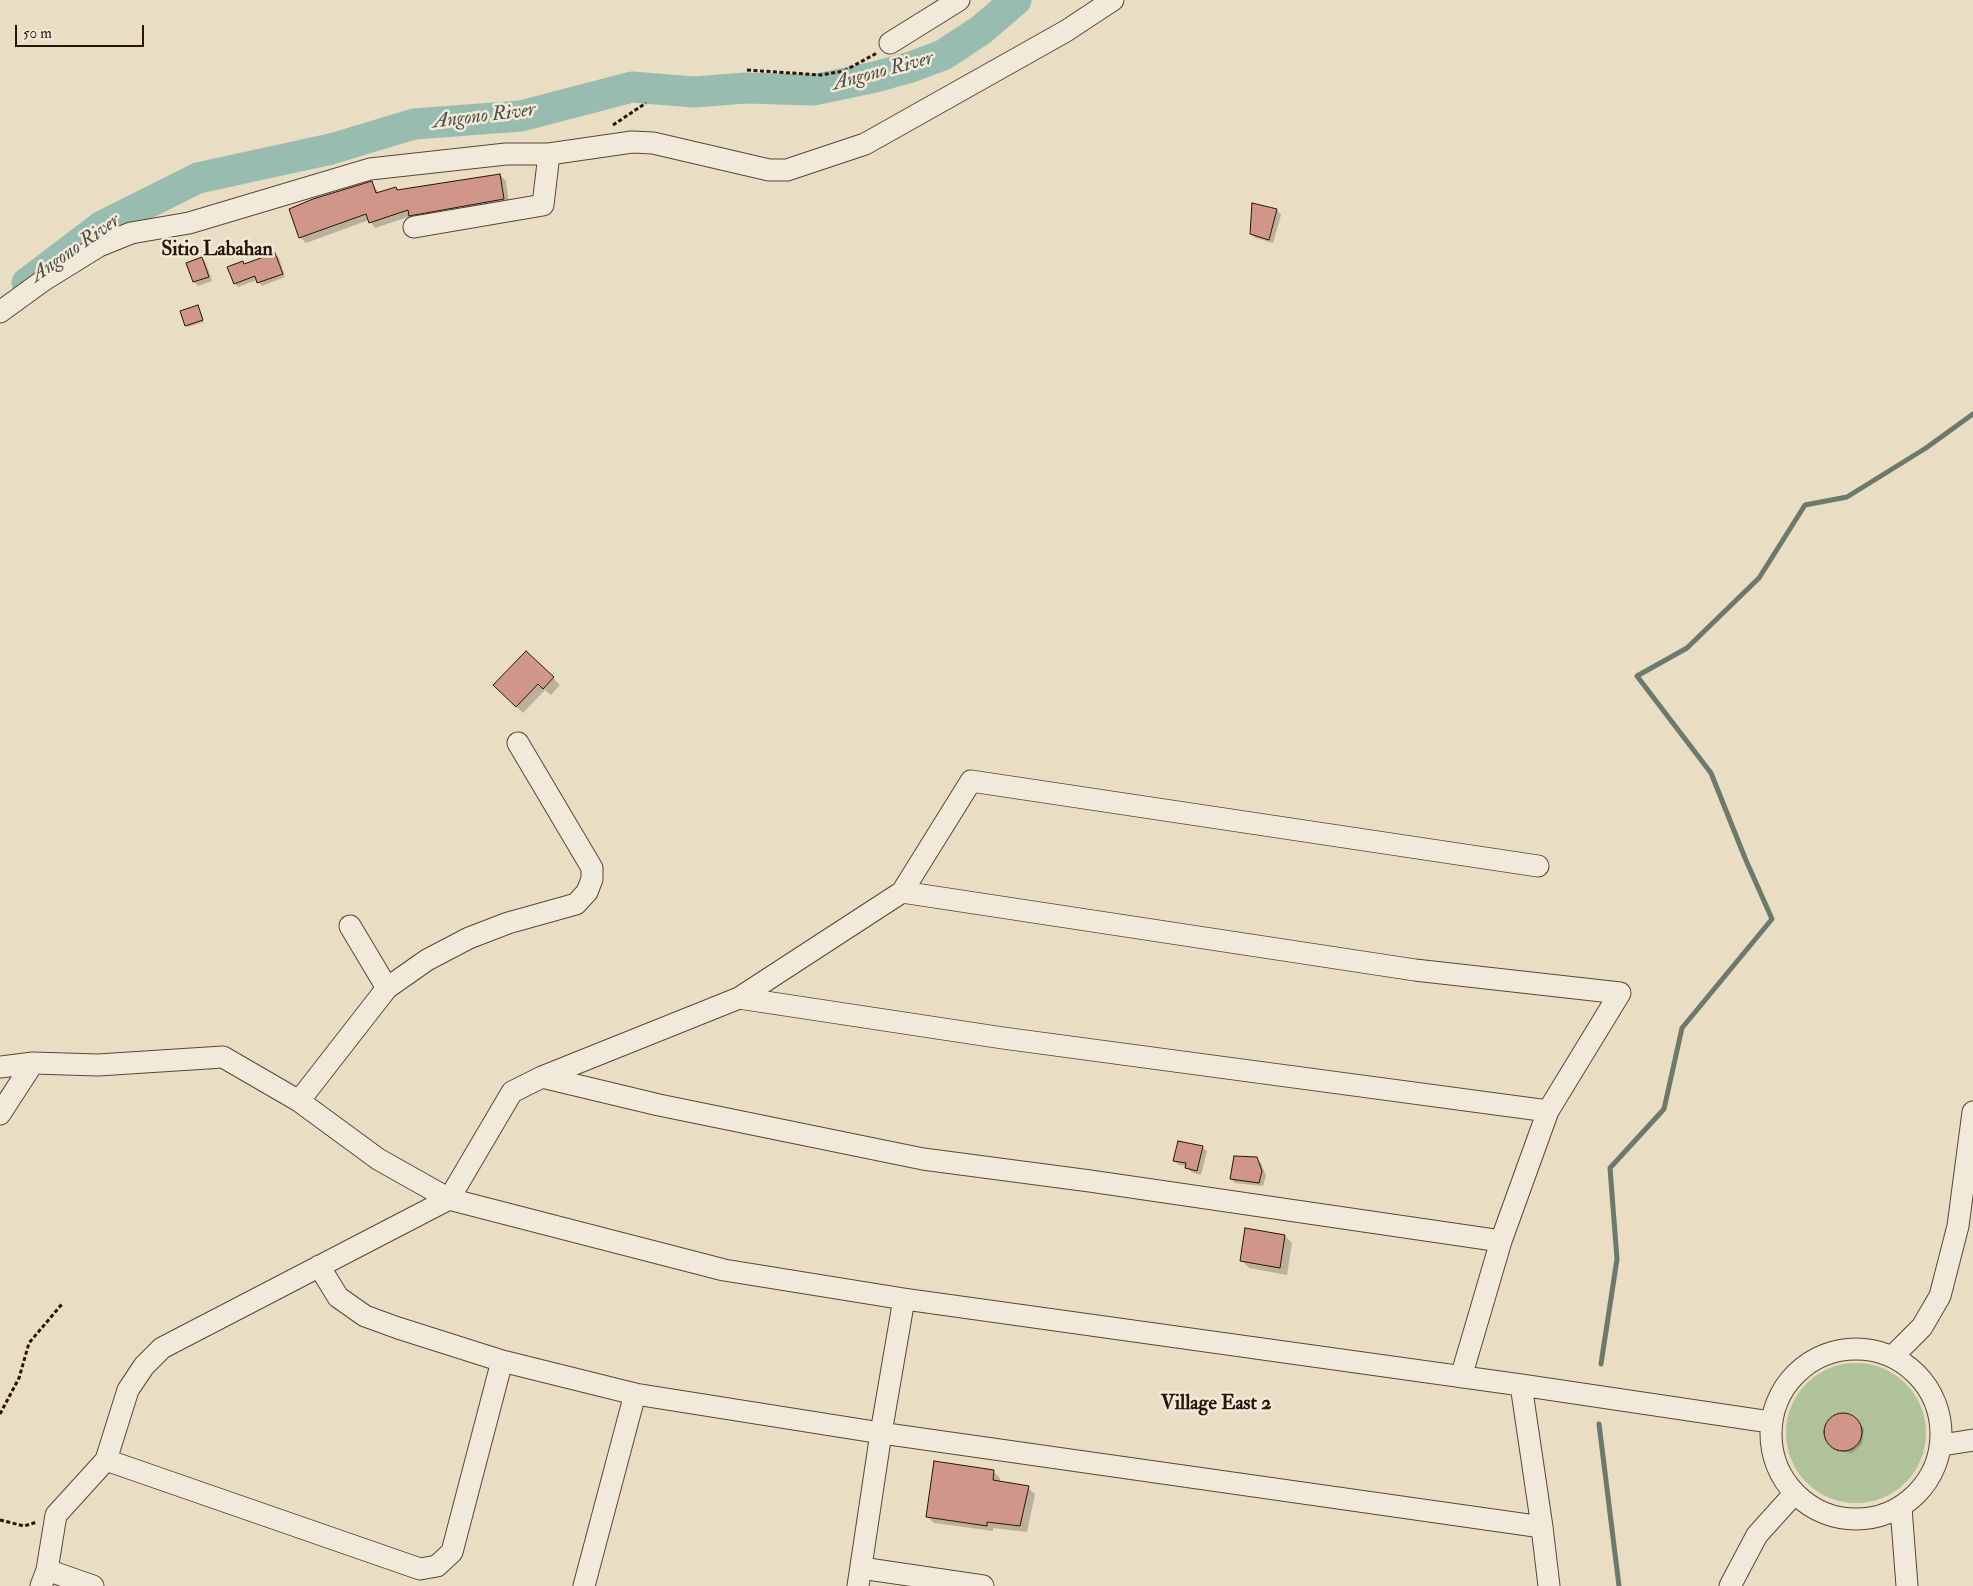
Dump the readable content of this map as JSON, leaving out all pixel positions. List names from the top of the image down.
{
  "districts": ["Sitio Labahan", "Village East 2"],
  "water": ["Angono River"],
  "scale_bar": "50 m"
}
